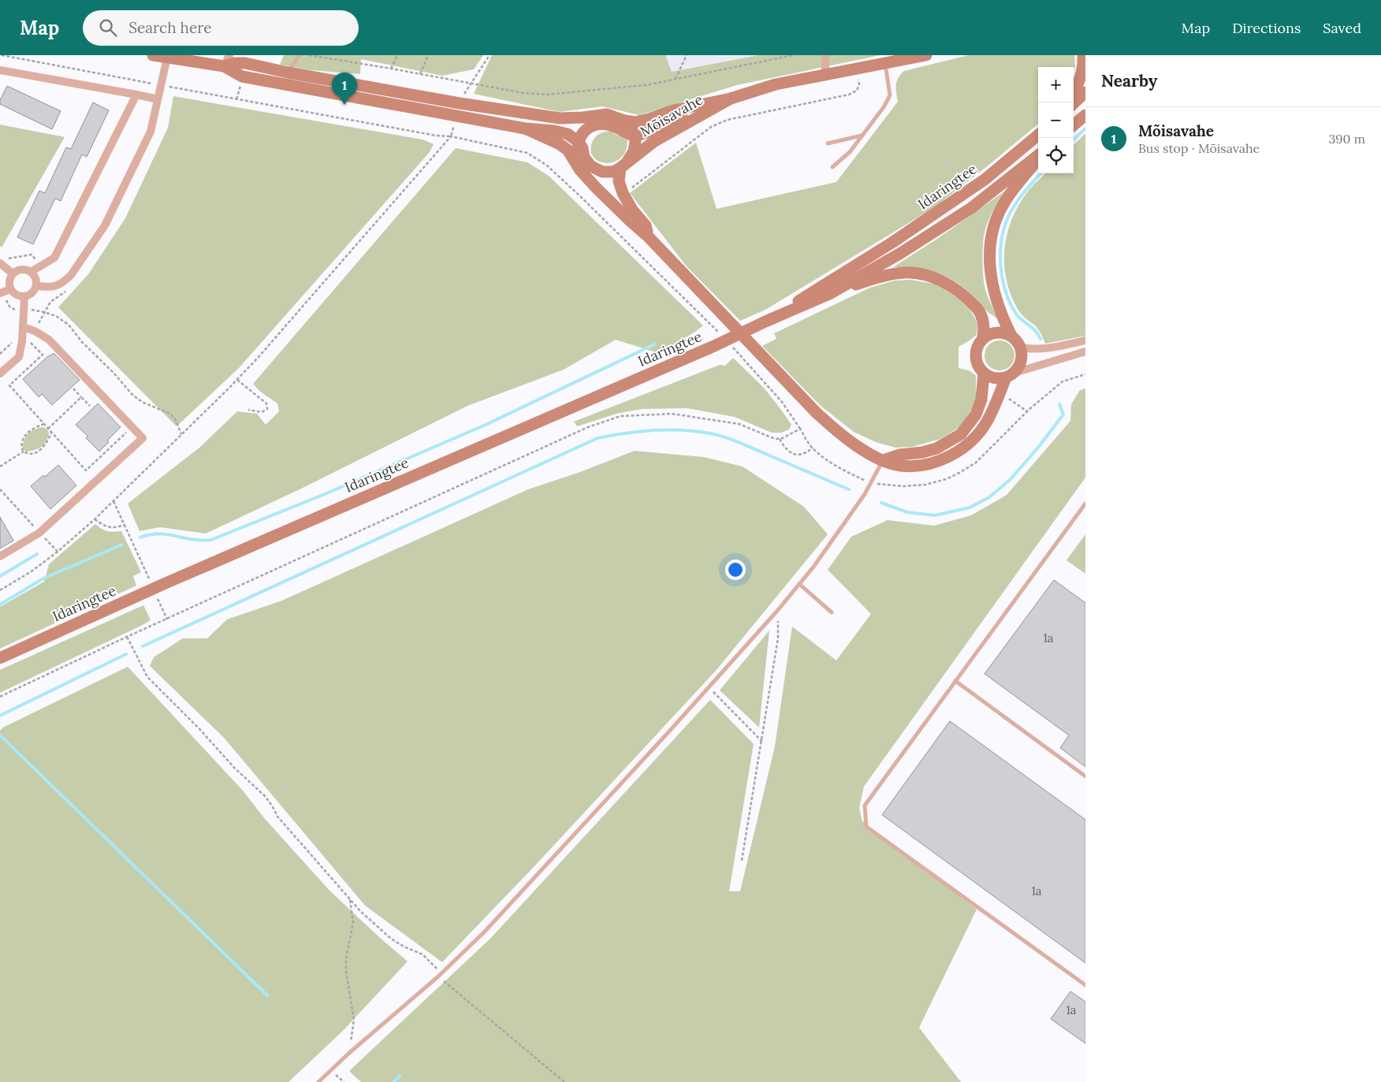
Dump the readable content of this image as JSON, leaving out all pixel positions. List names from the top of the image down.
{
  "streets": {
    "street": ["Mõisavahe", "Idaringtee"]
  },
  "house_numbers": ["1a", "1a", "1a"],
  "page": {
    "header": "Map",
    "search": "Search here",
    "nav": ["Map", "Directions", "Saved"],
    "heading": "Nearby",
    "map_buttons": ["+", "−"],
    "pins": "1",
    "list": [
      {
        "mark": "1",
        "name": "Mõisavahe",
        "note": "Bus stop · Mõisavahe",
        "value": "390 m"
      }
    ]
  }
}
